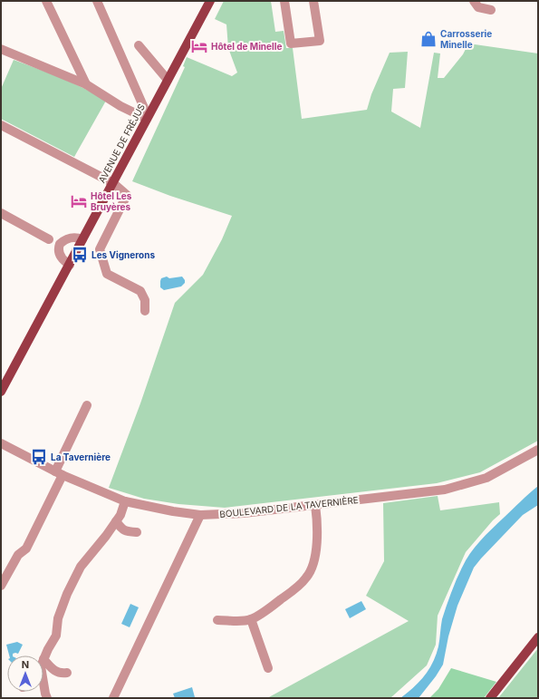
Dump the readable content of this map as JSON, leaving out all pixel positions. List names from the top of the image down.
{
  "streets": {
    "main road": ["AVENUE DE FRÉJUS"],
    "street": ["BOULEVARD DE LA TAVERNIÈRE"]
  },
  "places": {
    "shop": ["Carrosserie Minelle"],
    "hotel": ["Hôtel de Minelle", "Hôtel Les Bruyères"],
    "bus stop": ["Les Vignerons", "La Tavernière"]
  },
  "north": "top"
}
